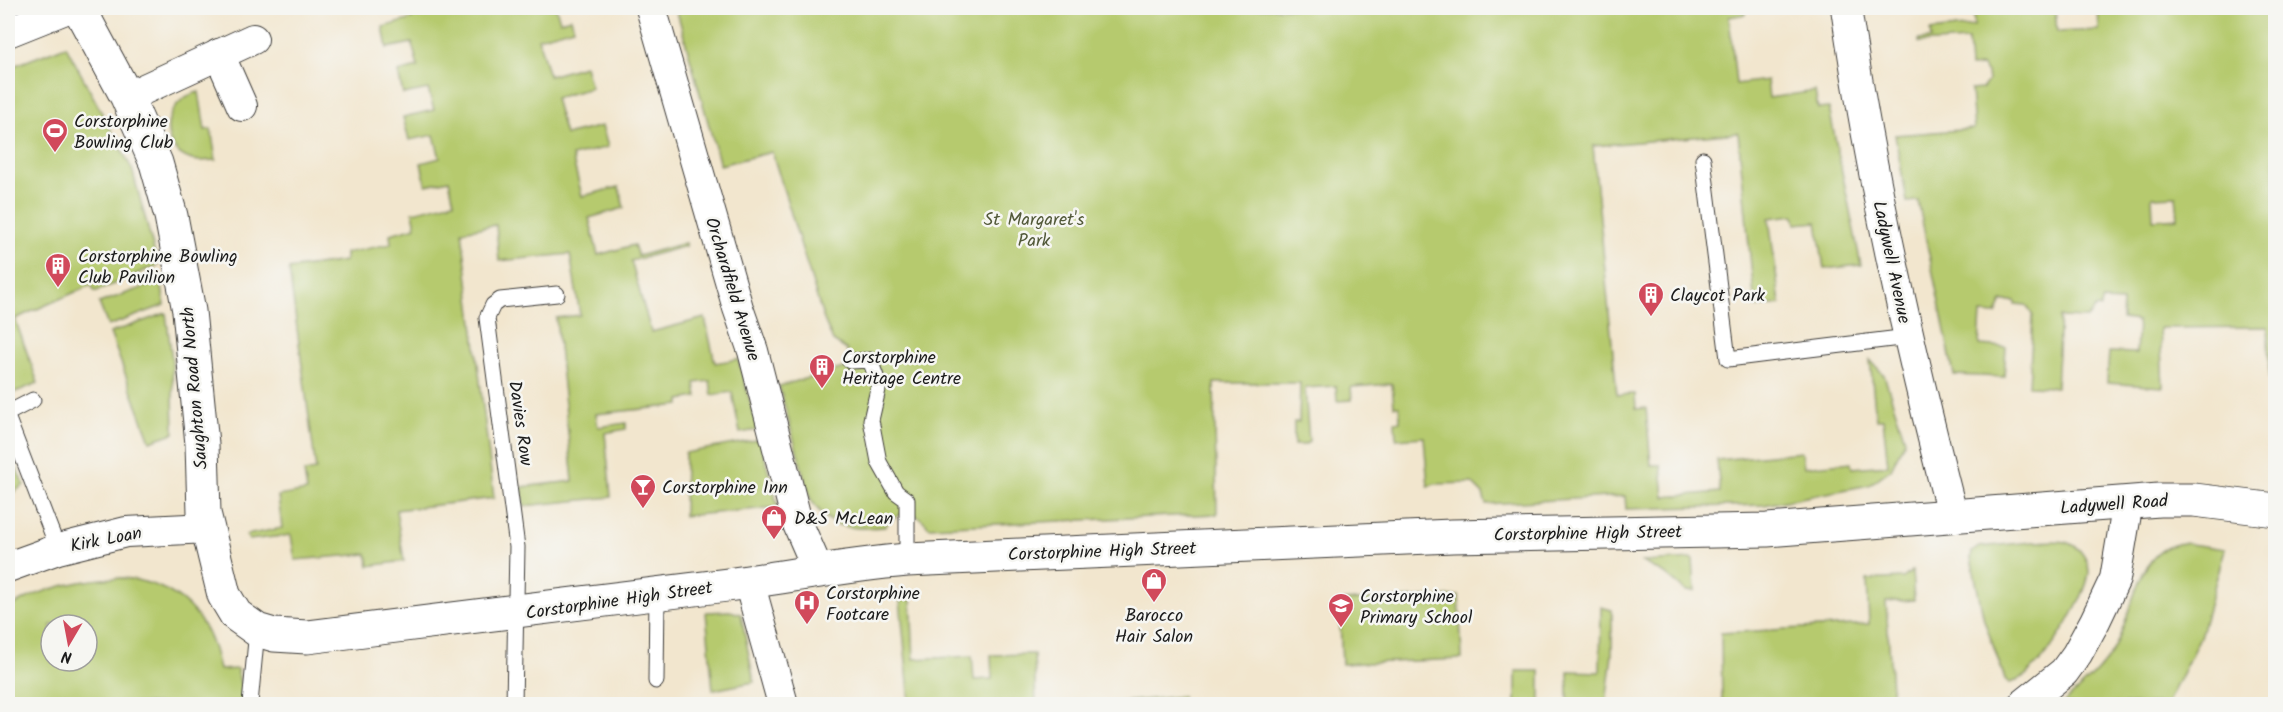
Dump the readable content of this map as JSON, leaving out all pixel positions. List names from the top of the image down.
{
  "streets": {
    "street": [
      "Ladywell Avenue",
      "Orchardfield Avenue",
      "Saughton Road North",
      "Ladywell Road",
      "Corstorphine High Street",
      "Kirk Loan"
    ],
    "lane": ["Davies Row"]
  },
  "crossings": [
    ["Ladywell Avenue", "Ladywell Road"],
    ["Ladywell Avenue", "Corstorphine High Street"],
    ["Orchardfield Avenue", "Corstorphine High Street"],
    ["Saughton Road North", "Corstorphine High Street"],
    ["Saughton Road North", "Kirk Loan"],
    ["Davies Row", "Corstorphine High Street"],
    ["Ladywell Road", "Corstorphine High Street"]
  ],
  "parks": ["St Margaret's Park"],
  "places": {
    "sports": ["Corstorphine Bowling Club"],
    "building": ["Corstorphine Bowling Club Pavilion", "Claycot Park", "Corstorphine Heritage Centre"],
    "bar": ["Corstorphine Inn"],
    "shop": ["D&S McLean", "Barocco Hair Salon"],
    "hospital": ["Corstorphine Footcare"],
    "school or university": ["Corstorphine Primary School"]
  },
  "north": "bottom"
}
